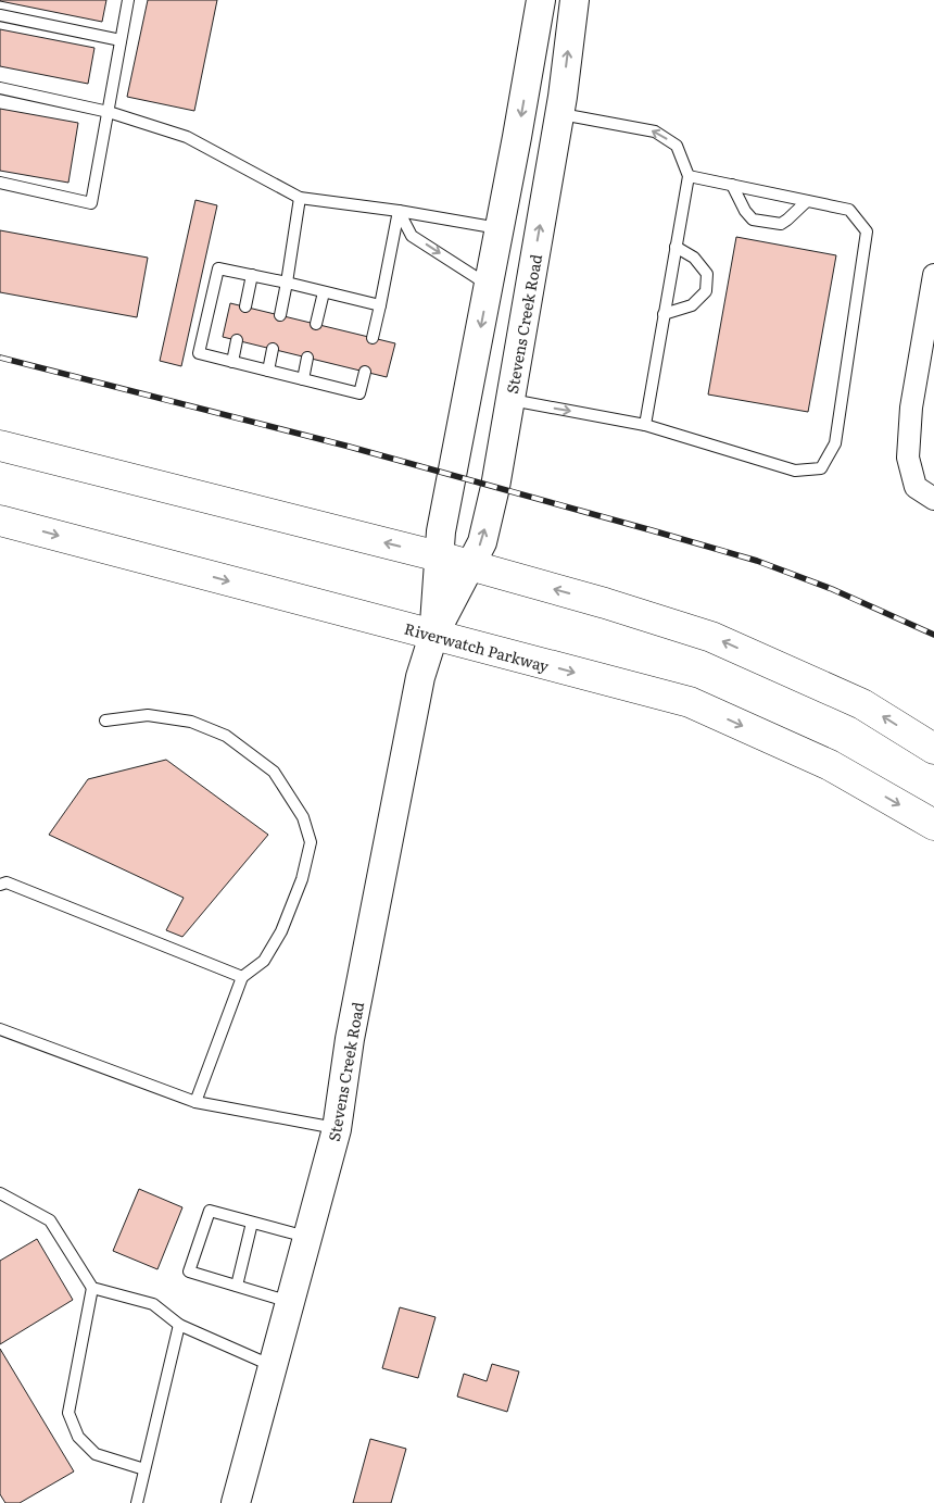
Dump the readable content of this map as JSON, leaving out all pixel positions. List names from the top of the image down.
{
  "streets": {
    "main road": ["Riverwatch Parkway"],
    "street": ["Stevens Creek Road"]
  },
  "crossings": [
    ["Stevens Creek Road", "Riverwatch Parkway"]
  ]
}
